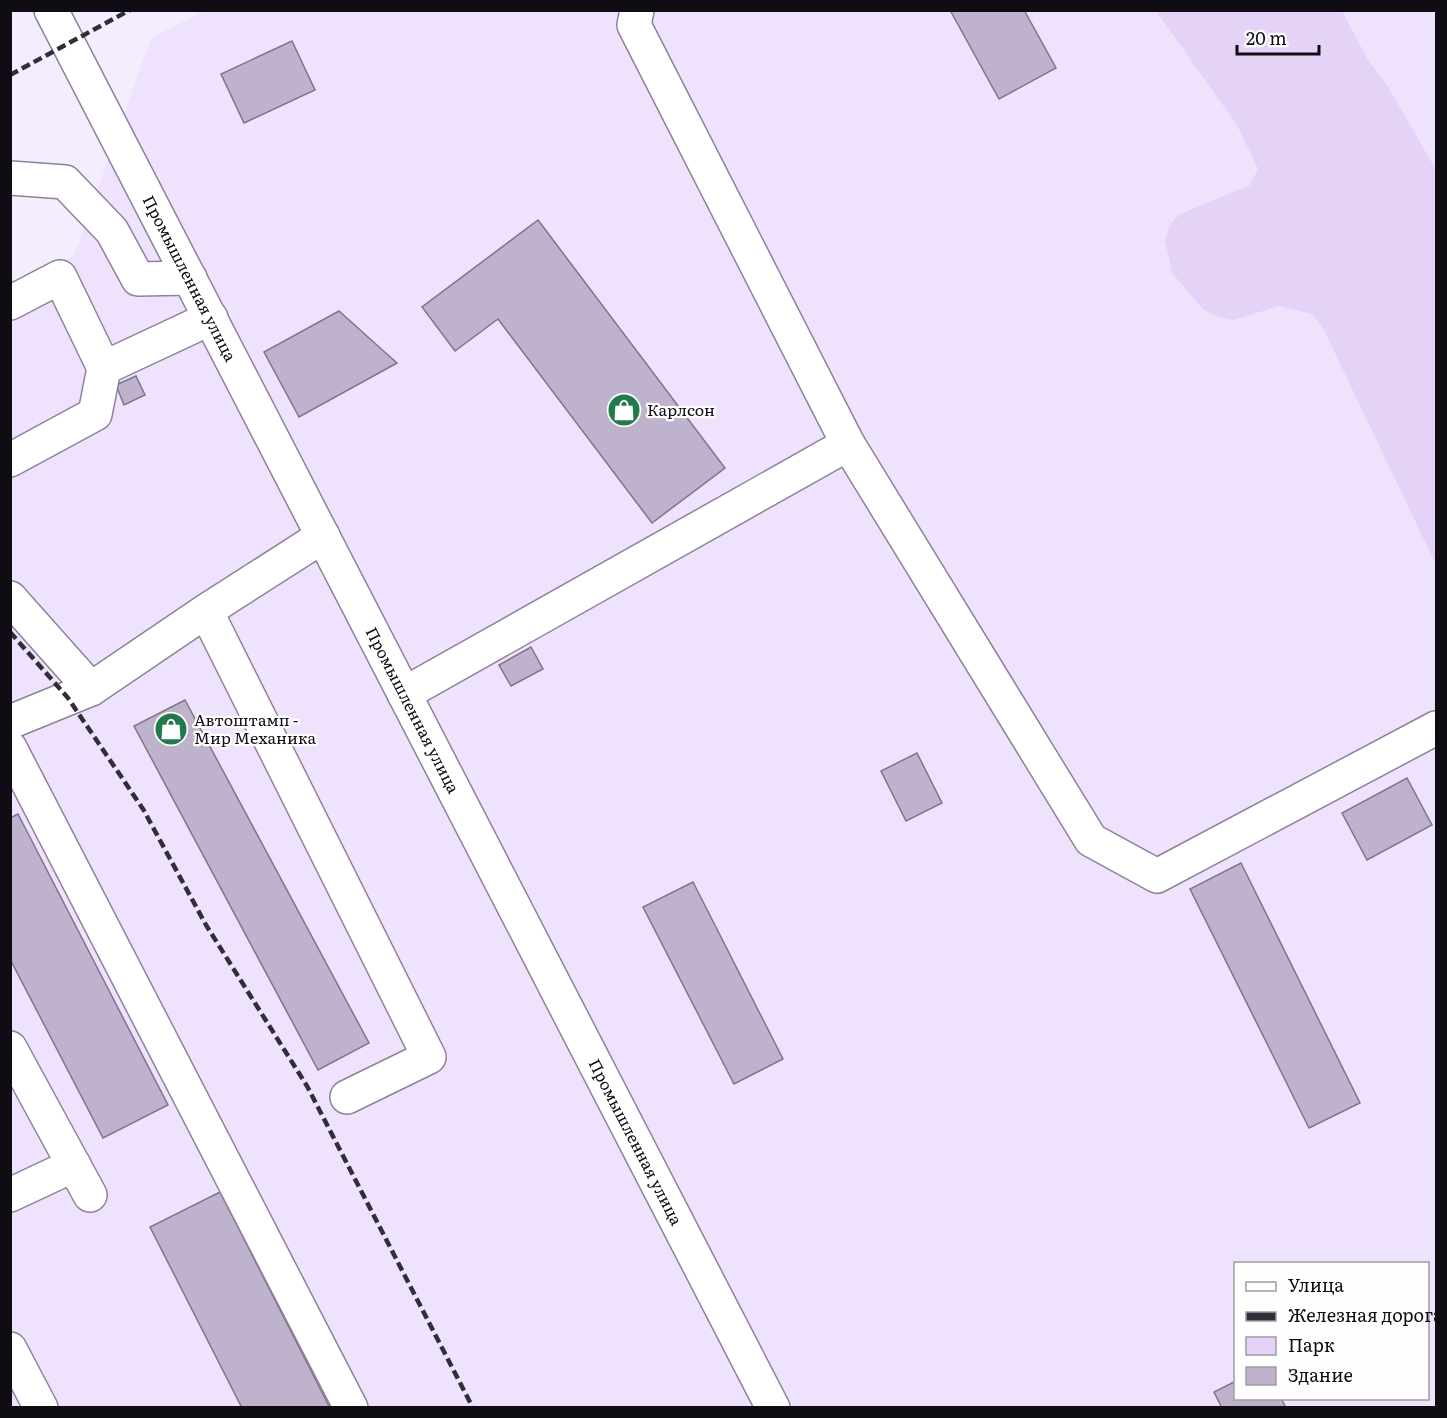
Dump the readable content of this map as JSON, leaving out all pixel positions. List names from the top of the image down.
{
  "streets": {
    "street": ["Промышленная улица"]
  },
  "places": {
    "shop": ["Карлсон", "Автоштамп - Мир Механика"]
  },
  "legend": [
    "Улица",
    "Железная дорога",
    "Парк",
    "Здание"
  ],
  "scale_bar": "20 m"
}
